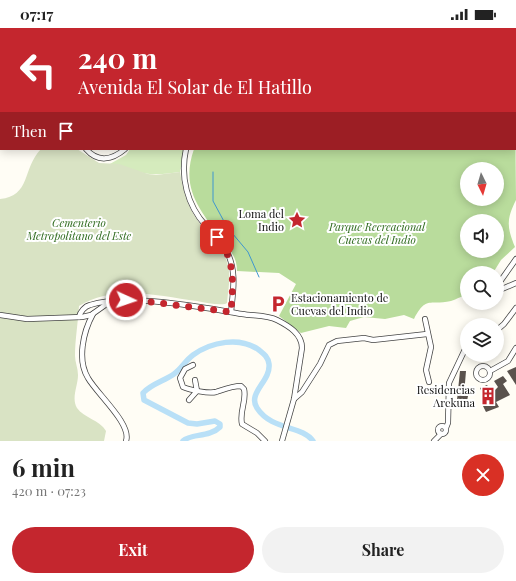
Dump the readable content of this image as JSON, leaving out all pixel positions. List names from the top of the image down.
{
  "parks": ["Cementerio Metropolitano del Este", "Parque Recreacional Cuevas del Indio"],
  "places": {
    "place": ["Loma del Indio"],
    "parking": ["Estacionamiento de Cuevas del Indio"],
    "building": ["Residencias Arekuna"]
  },
  "north": "bottom",
  "page": {
    "status": "07:17",
    "turn": ["240 m", "Avenida El Solar de El Hatillo"],
    "then": "Then",
    "heading": ["6 min", "420 m · 07:23"],
    "buttons": ["Exit", "Share"]
  }
}
